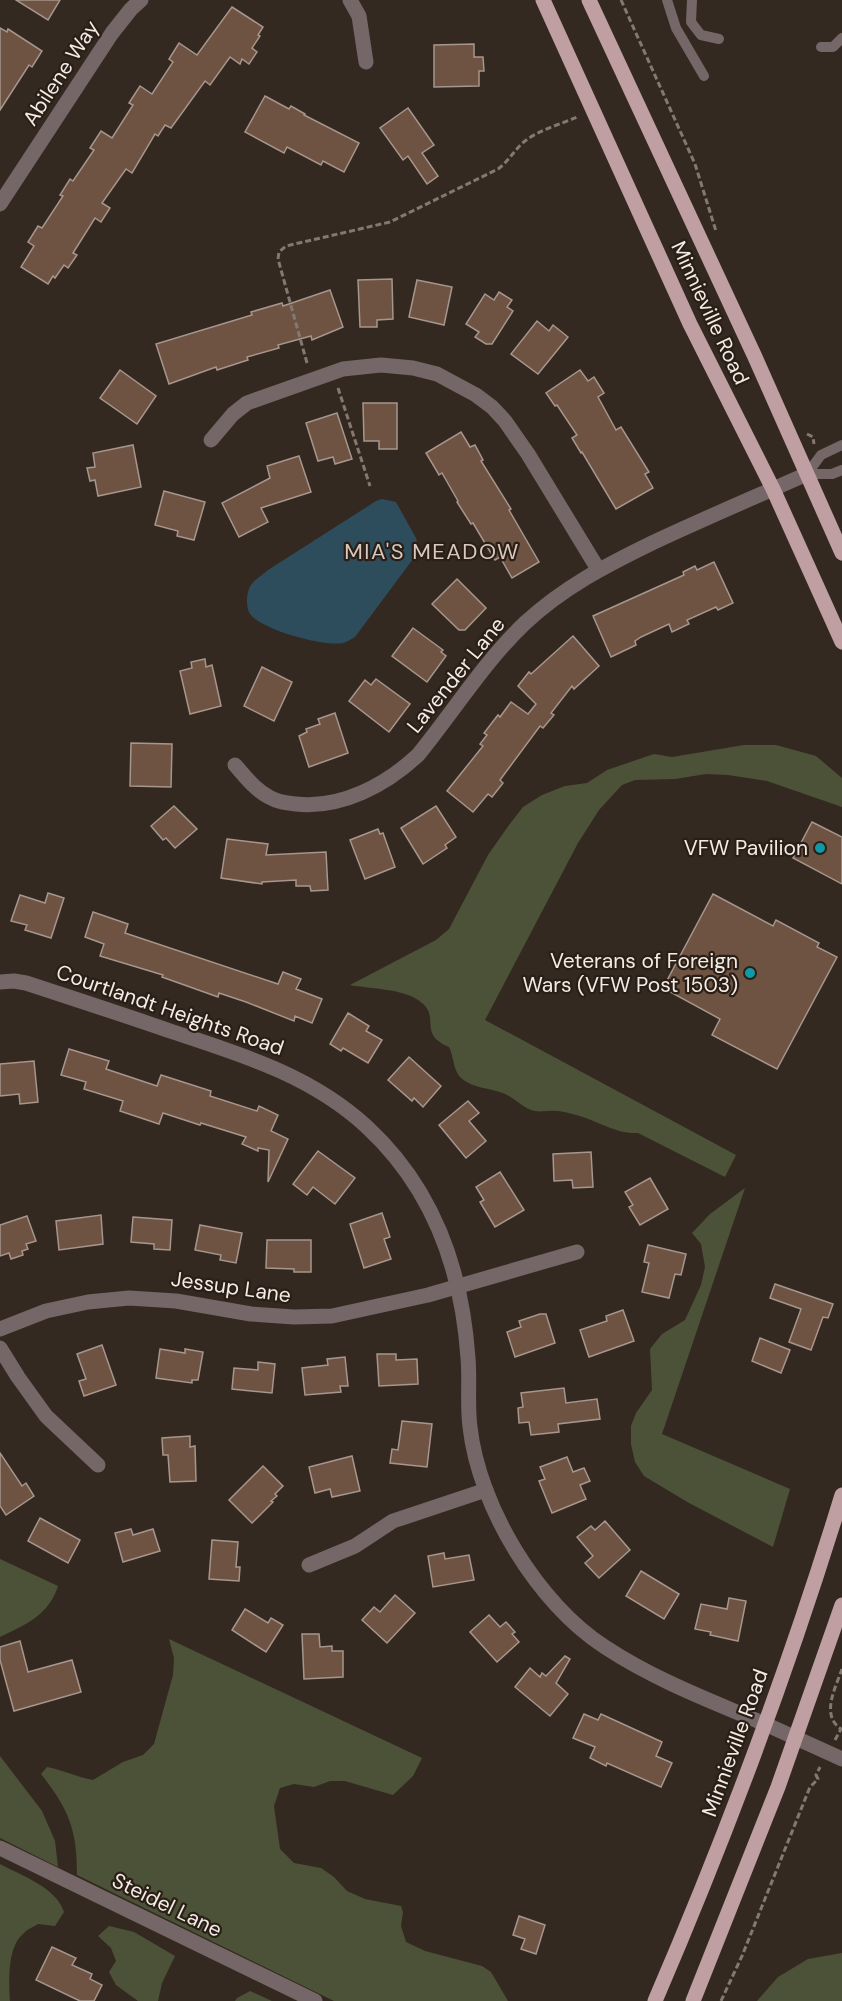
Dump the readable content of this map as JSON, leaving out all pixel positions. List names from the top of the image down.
{
  "streets": {
    "main road": ["Minnieville Road"],
    "street": [
      "Abilene Way",
      "Lavender Lane",
      "Courtlandt Heights Road",
      "Jessup Lane",
      "Steidel Lane"
    ]
  },
  "crossings": [
    ["Minnieville Road", "Lavender Lane"],
    ["Minnieville Road", "Courtlandt Heights Road"],
    ["Courtlandt Heights Road", "Jessup Lane"]
  ],
  "districts": ["MIA'S MEADOW"],
  "places": ["VFW Pavilion", "Veterans of Foreign Wars (VFW Post 1503)"]
}
